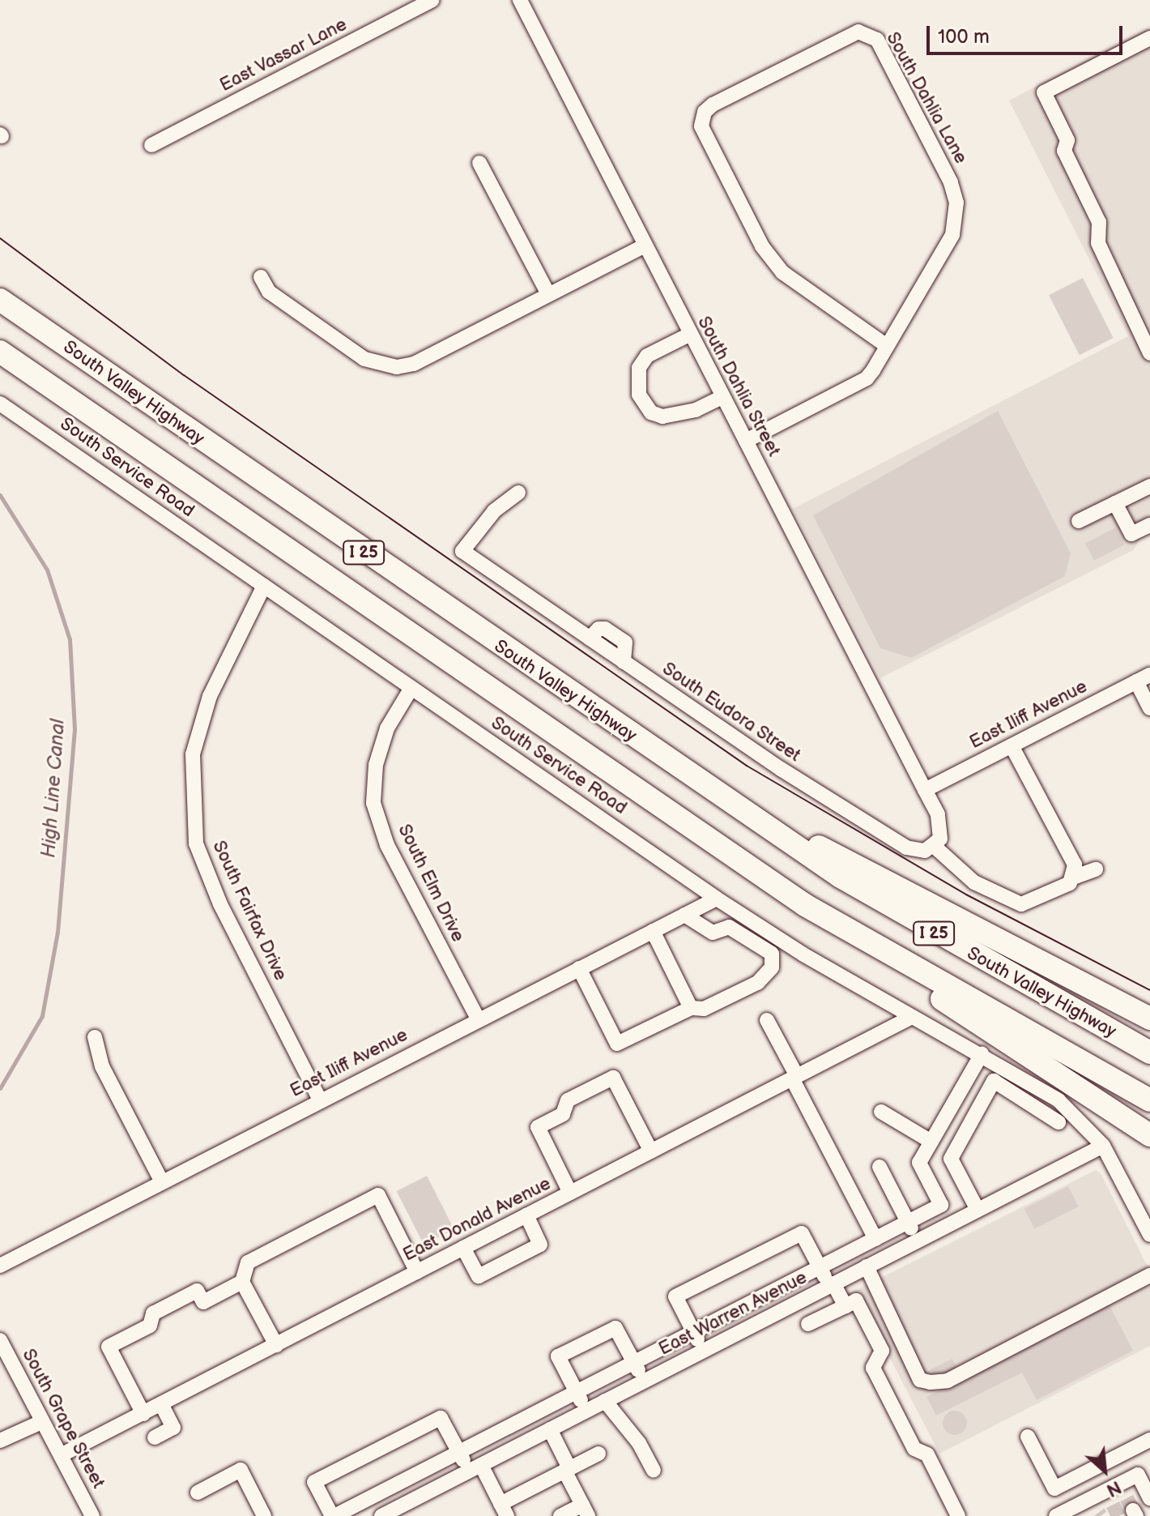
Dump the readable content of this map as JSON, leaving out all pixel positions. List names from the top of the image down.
{
  "streets": {
    "highway": ["South Valley Highway", "I 25"],
    "street": [
      "East Vassar Lane",
      "South Dahlia Lane",
      "South Dahlia Street",
      "South Service Road",
      "South Eudora Street",
      "East Iliff Avenue",
      "South Elm Drive",
      "South Fairfax Drive",
      "East Donald Avenue",
      "East Warren Avenue",
      "South Grape Street"
    ]
  },
  "crossings": [
    ["South Dahlia Lane", "South Dahlia Street"],
    ["South Dahlia Street", "East Iliff Avenue"],
    ["South Service Road", "East Iliff Avenue"],
    ["South Service Road", "South Elm Drive"],
    ["South Service Road", "South Fairfax Drive"],
    ["South Service Road", "East Donald Avenue"],
    ["South Service Road", "East Warren Avenue"],
    ["East Iliff Avenue", "South Elm Drive"],
    ["East Iliff Avenue", "South Fairfax Drive"],
    ["East Donald Avenue", "South Grape Street"]
  ],
  "water": ["High Line Canal"],
  "scale_bar": "100 m",
  "north": "bottom right"
}
